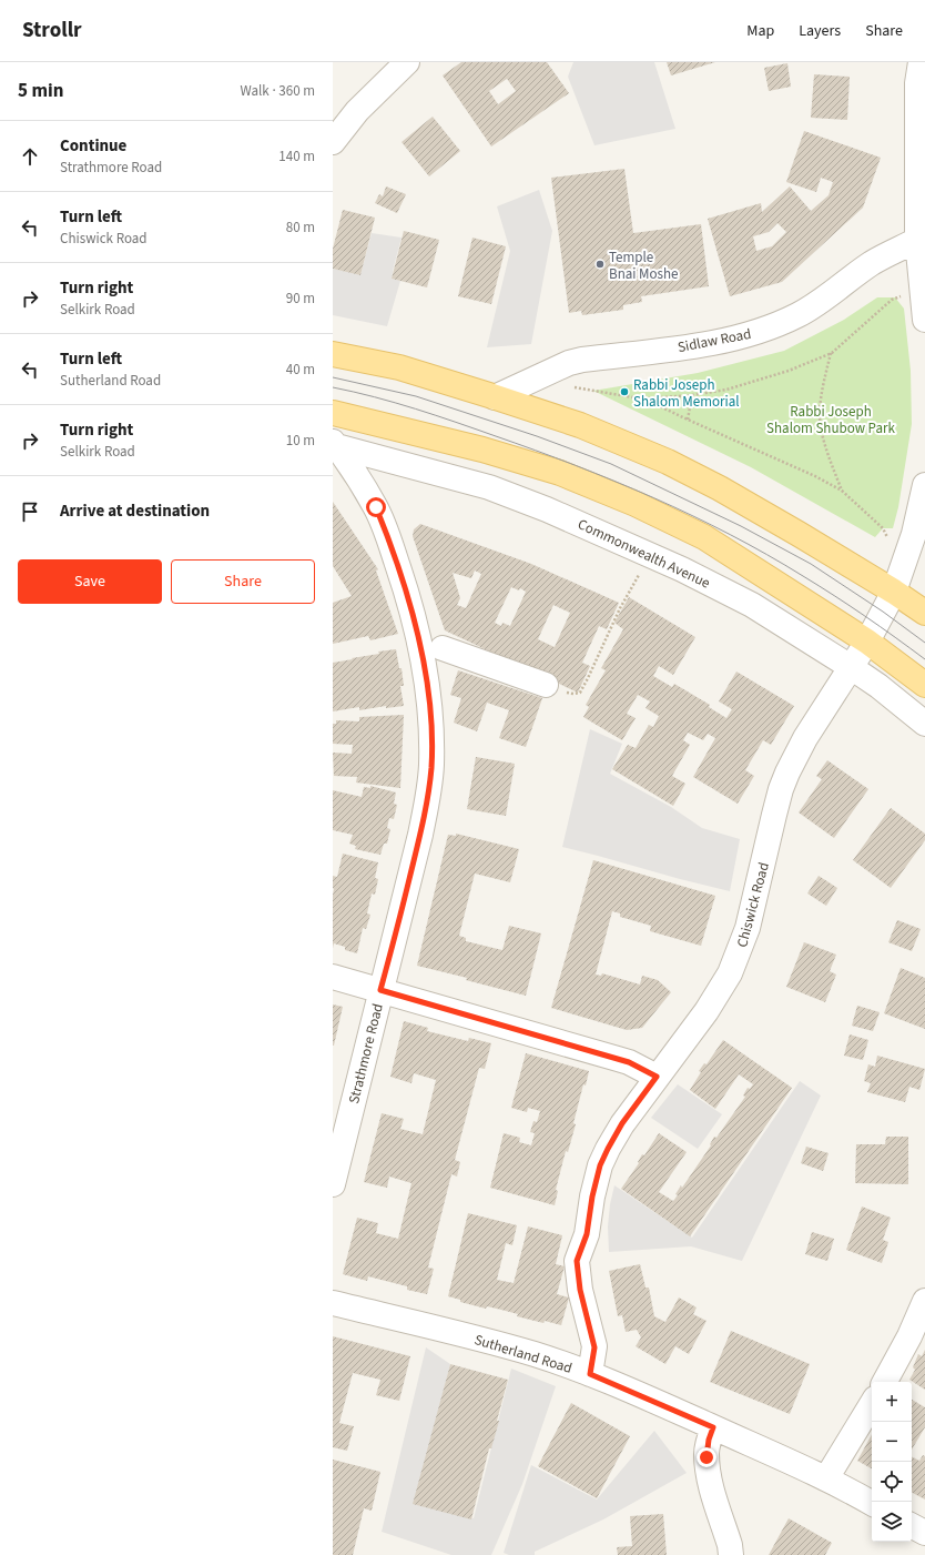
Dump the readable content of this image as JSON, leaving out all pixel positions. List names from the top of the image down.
{
  "streets": {
    "street": [
      "Sidlaw Road",
      "Commonwealth Avenue",
      "Chiswick Road",
      "Strathmore Road",
      "Sutherland Road"
    ]
  },
  "crossings": [
    ["Commonwealth Avenue", "Chiswick Road"],
    ["Commonwealth Avenue", "Strathmore Road"],
    ["Chiswick Road", "Sutherland Road"]
  ],
  "parks": ["Rabbi Joseph Shalom Shubow Park"],
  "places": ["Temple Bnai Moshe", "Rabbi Joseph Shalom Memorial"],
  "page": {
    "header": "Strollr",
    "nav": ["Map", "Layers", "Share"],
    "heading": ["5 min", "Walk · 360 m"],
    "list": [
      ["Continue", "Strathmore Road", "140 m"],
      ["Turn left", "Chiswick Road", "80 m"],
      ["Turn right", "Selkirk Road", "90 m"],
      ["Turn left", "Sutherland Road", "40 m"],
      ["Turn right", "Selkirk Road", "10 m"],
      "Arrive at destination"
    ],
    "buttons": ["Save", "Share"],
    "map_buttons": ["+", "−"]
  }
}
